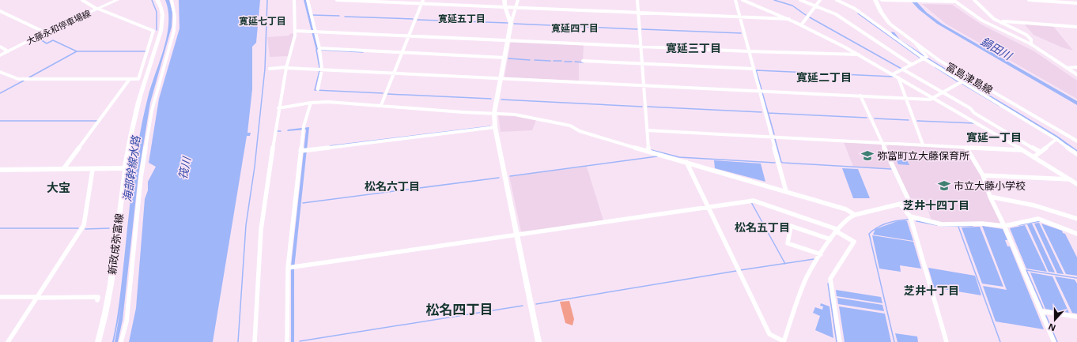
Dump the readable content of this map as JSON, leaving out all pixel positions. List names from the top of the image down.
{
  "streets": {
    "main road": ["大藤永和停車場線", "富島津島線", "新政成弥富線"]
  },
  "districts": [
    "寛延五丁目",
    "寛延七丁目",
    "寛延四丁目",
    "寛延三丁目",
    "寛延二丁目",
    "寛延一丁目",
    "松名六丁目",
    "大宝",
    "芝井十四丁目",
    "松名五丁目",
    "芝井十丁目",
    "松名四丁目"
  ],
  "water": ["鍋田川", "筏川", "海部幹線水路"],
  "places": {
    "school or university": ["弥富町立大藤保育所", "市立大藤小学校"]
  },
  "north": "bottom"
}
